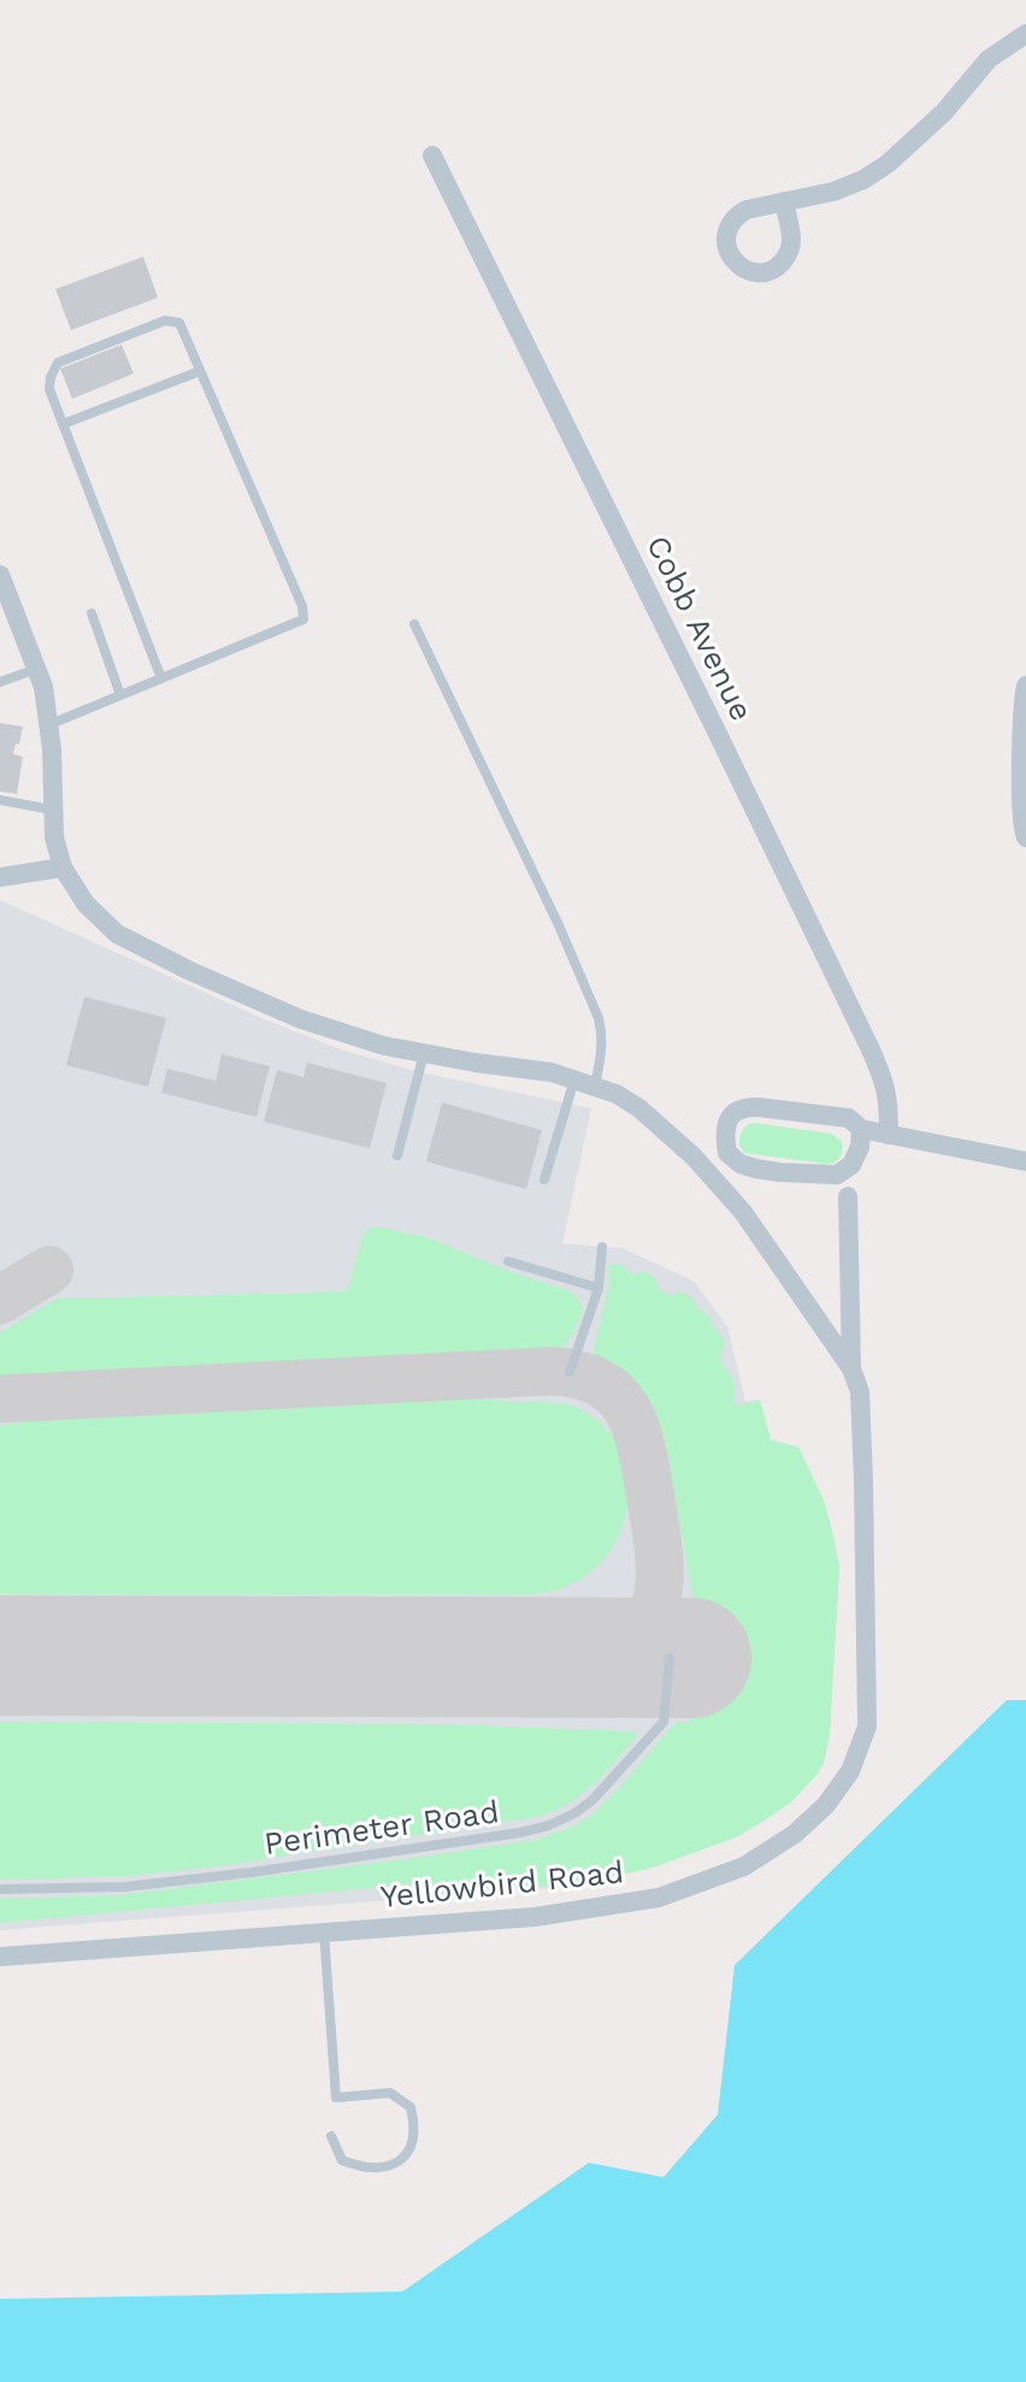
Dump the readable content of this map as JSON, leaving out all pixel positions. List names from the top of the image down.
{
  "streets": {
    "street": ["Cobb Avenue", "Yellowbird Road"],
    "lane": ["Perimeter Road"]
  }
}
